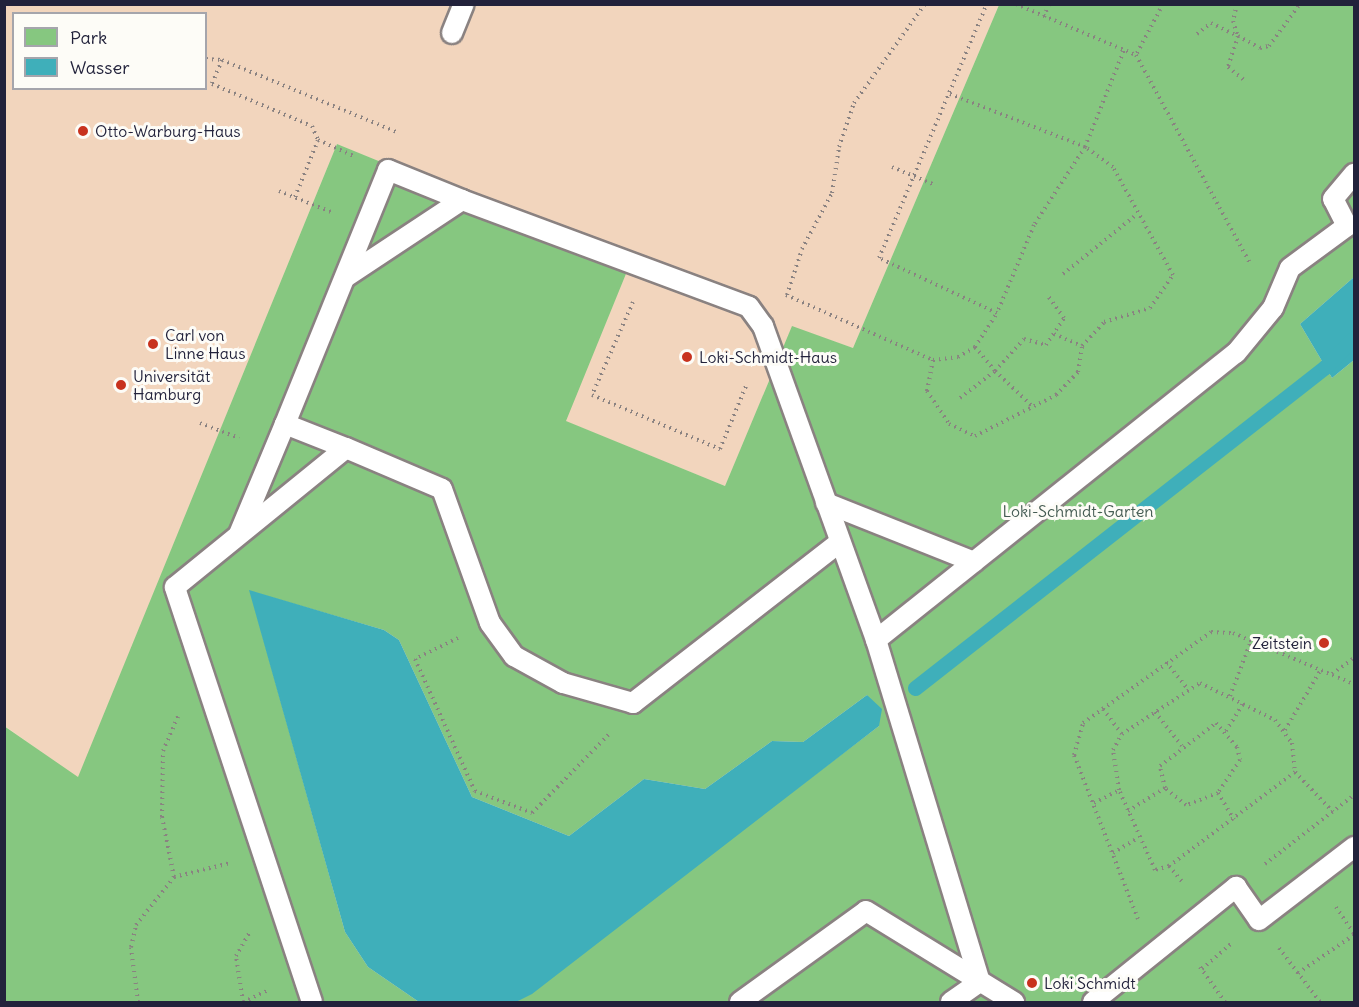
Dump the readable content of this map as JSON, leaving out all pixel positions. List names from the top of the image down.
{
  "parks": ["Loki-Schmidt-Garten"],
  "places": [
    "Otto-Warburg-Haus",
    "Carl von Linne Haus",
    "Loki-Schmidt-Haus",
    "Universität Hamburg",
    "Zeitstein",
    "Loki Schmidt"
  ],
  "legend": ["Park", "Wasser"]
}
